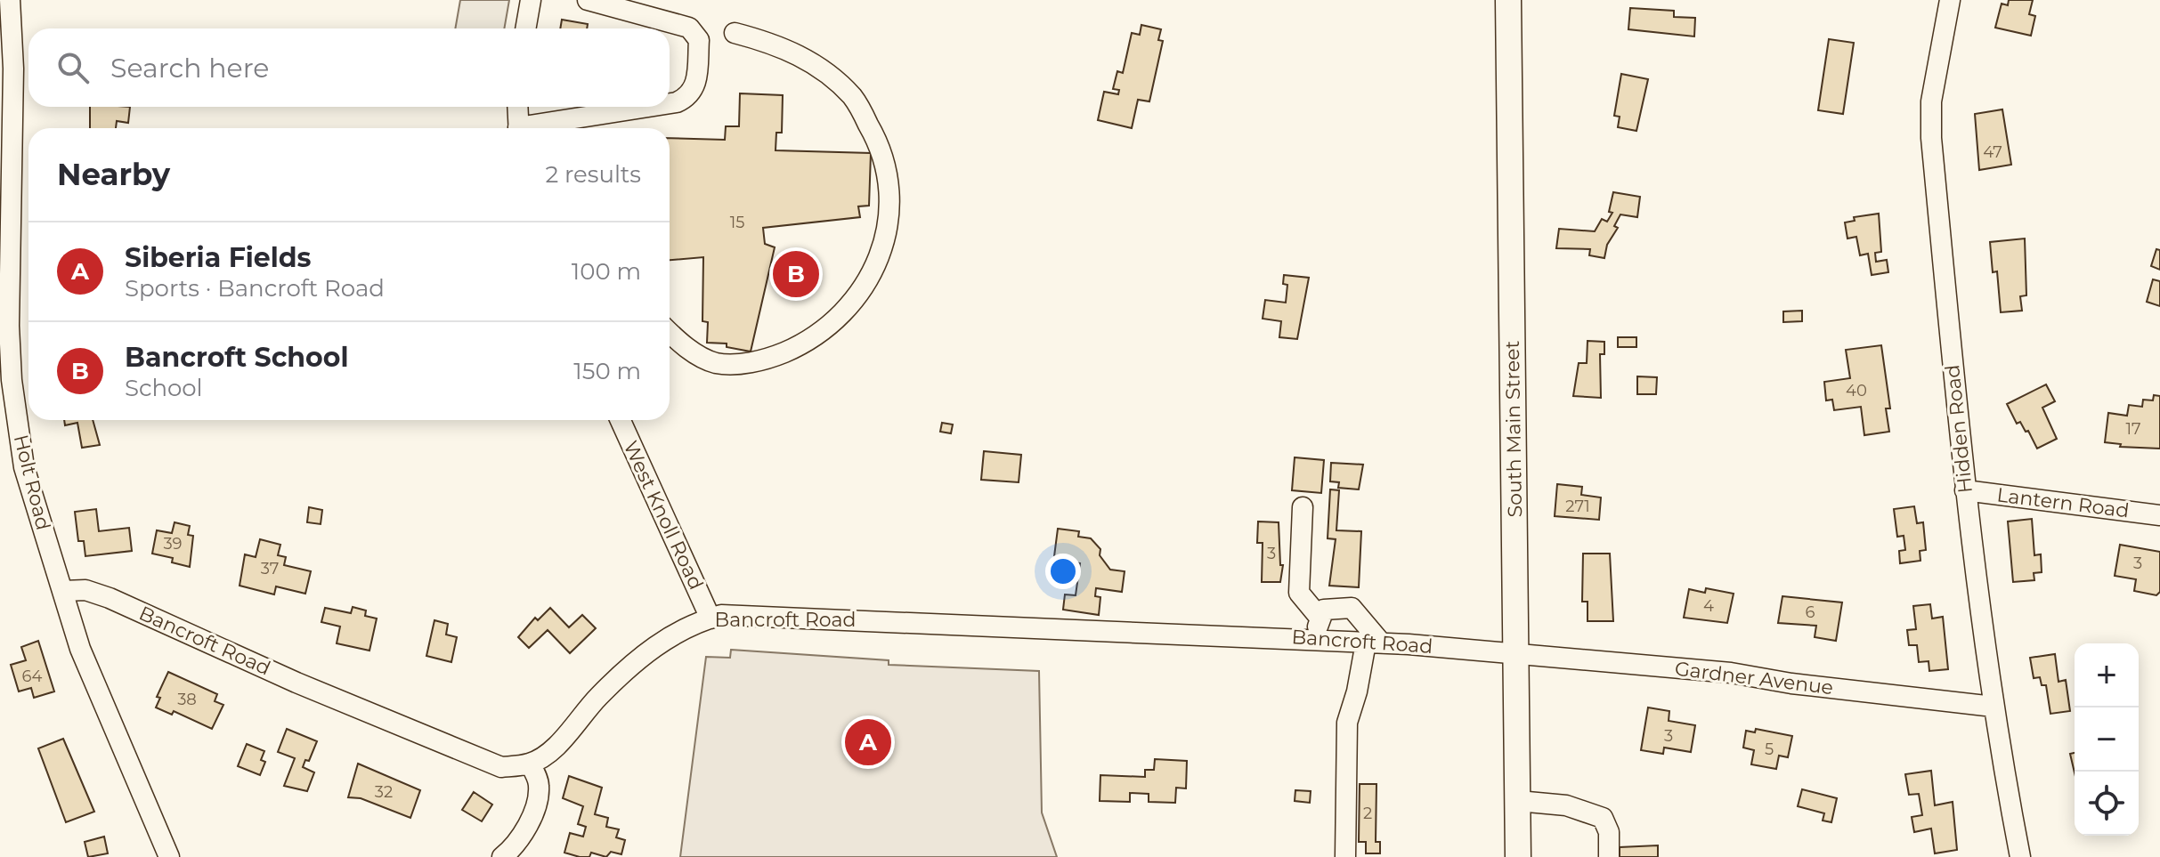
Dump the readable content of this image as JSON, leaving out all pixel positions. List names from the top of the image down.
{
  "streets": {
    "main road": ["South Main Street"],
    "street": [
      "Hidden Road",
      "Holt Road",
      "Lantern Road",
      "West Knoll Road",
      "Bancroft Road",
      "Gardner Avenue"
    ]
  },
  "crossings": [
    ["South Main Street", "Bancroft Road"],
    ["South Main Street", "Gardner Avenue"],
    ["Hidden Road", "Lantern Road"],
    ["Hidden Road", "Gardner Avenue"],
    ["Holt Road", "Bancroft Road"],
    ["West Knoll Road", "Bancroft Road"],
    ["Bancroft Road", "Gardner Avenue"]
  ],
  "house_numbers": [
    "47",
    "15",
    "40",
    "17",
    "271",
    "39",
    "3",
    "3",
    "37",
    "4",
    "6",
    "64",
    "38",
    "3",
    "5",
    "32",
    "2"
  ],
  "page": {
    "search": "Search here",
    "heading": ["Nearby", "2 results"],
    "list": [
      {
        "mark": "A",
        "name": "Siberia Fields",
        "note": "Sports · Bancroft Road",
        "value": "100 m"
      },
      {
        "mark": "B",
        "name": "Bancroft School",
        "note": "School",
        "value": "150 m"
      }
    ],
    "pins": ["B", "A"],
    "map_buttons": ["+", "−"]
  }
}
